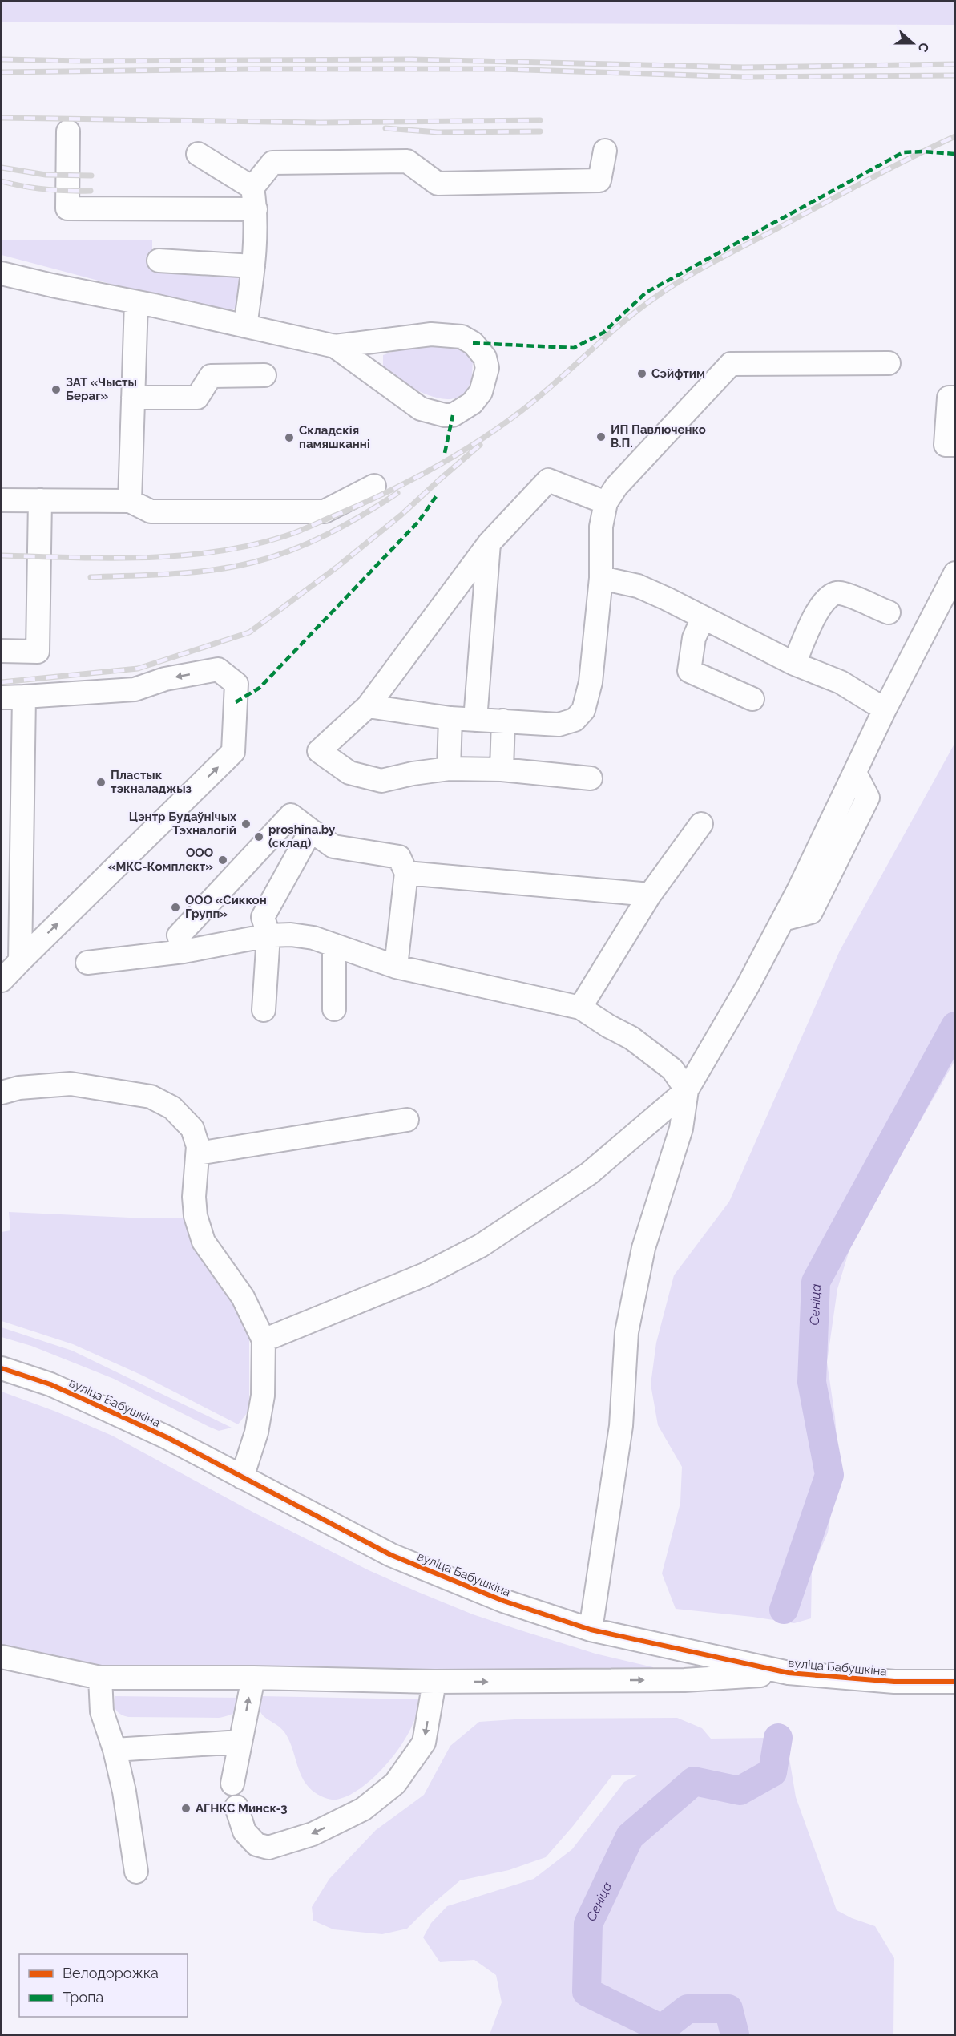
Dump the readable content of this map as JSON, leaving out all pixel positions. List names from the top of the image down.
{
  "streets": {
    "street": ["вуліца Бабушкіна"]
  },
  "water": ["Сеніца"],
  "places": [
    "Сэйфтим",
    "ЗАТ «Чысты Бераг»",
    "ИП Павлюченко В.П.",
    "Складскія памяшканні",
    "Пластык тэкналаджыз",
    "Цэнтр Будаўнічых Тэхналогій",
    "рroshina.by (склад)",
    "ООО «МКС-Комплект»",
    "ООО «Сиккон Групп»",
    "АГНКС Минск-3"
  ],
  "legend": ["Велодорожка", "Тропа"],
  "north": "right"
}
